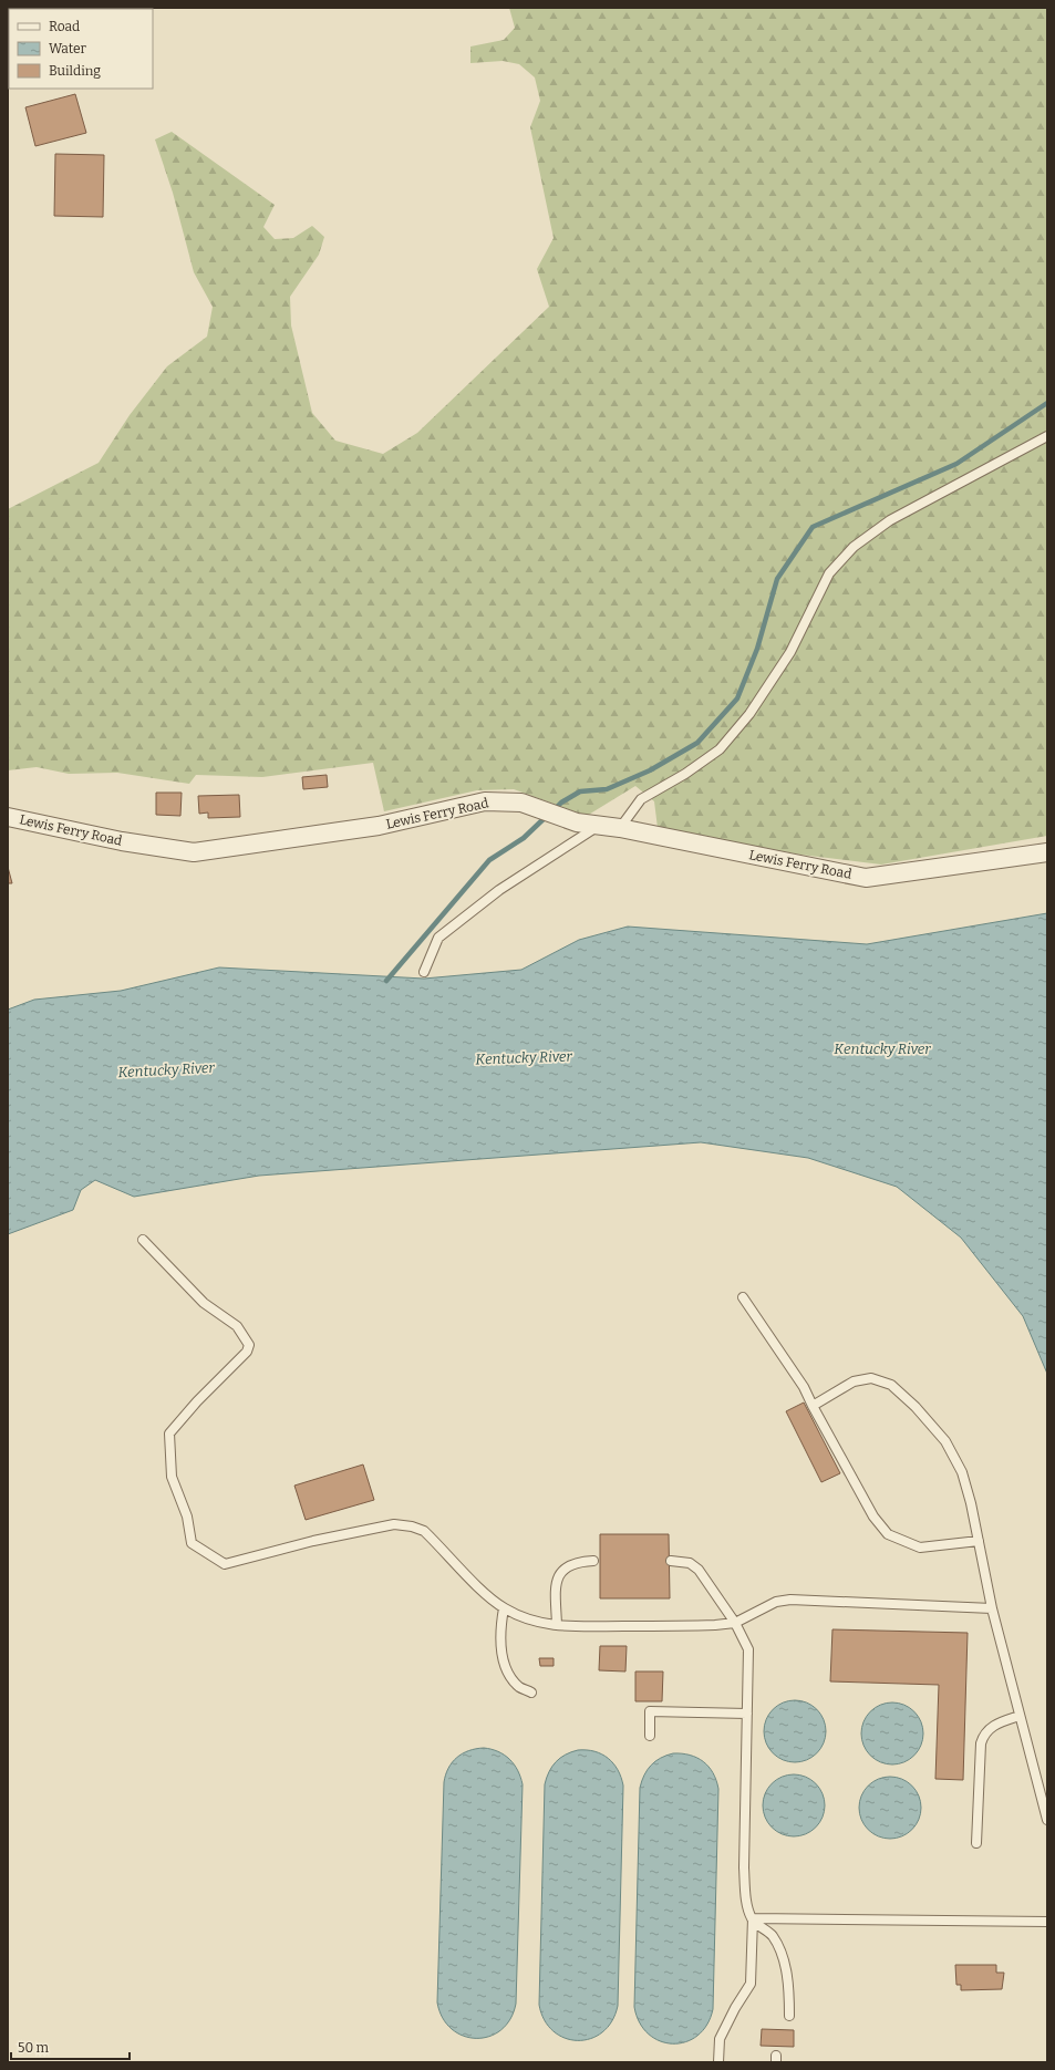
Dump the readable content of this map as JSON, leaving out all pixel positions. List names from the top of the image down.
{
  "streets": {
    "street": ["Lewis Ferry Road"]
  },
  "water": ["Kentucky River"],
  "legend": ["Road", "Water", "Building"],
  "scale_bar": "50 m"
}
